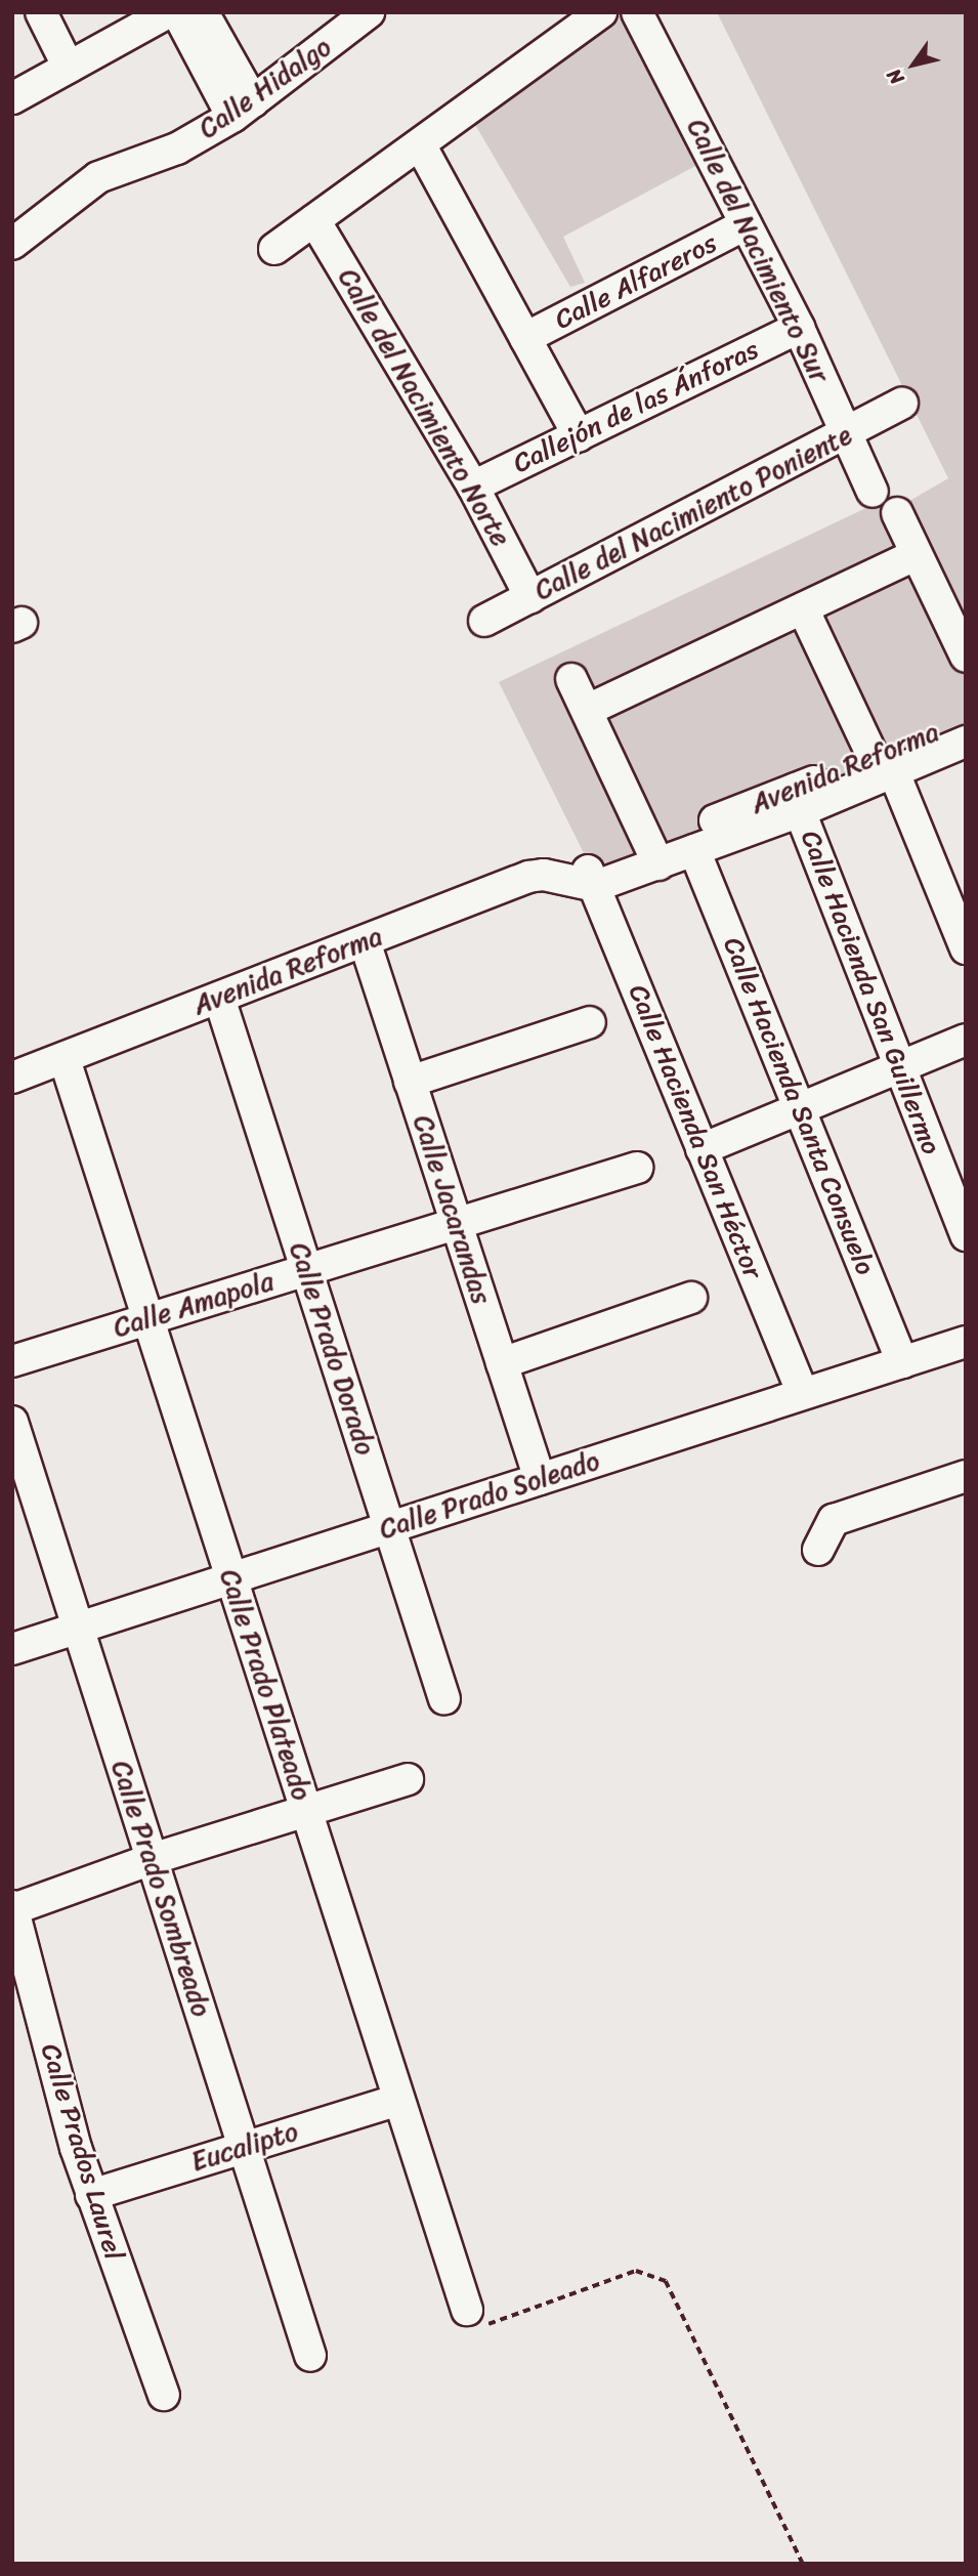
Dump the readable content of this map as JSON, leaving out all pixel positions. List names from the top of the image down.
{
  "streets": {
    "street": [
      "Calle Hidalgo",
      "Calle del Nacimiento Sur",
      "Calle Alfareros",
      "Callejón de las Ánforas",
      "Calle del Nacimiento Norte",
      "Calle del Nacimiento Poniente",
      "Avenida Reforma",
      "Calle Hacienda San Guillermo",
      "Calle Hacienda Santa Consuelo",
      "Calle Hacienda San Héctor",
      "Calle Jacarandas",
      "Calle Amapola",
      "Calle Prado Dorado",
      "Calle Prado Soleado",
      "Calle Prado Plateado",
      "Calle Prado Sombreado",
      "Eucalipto",
      "Calle Prados Laurel"
    ]
  },
  "crossings": [
    ["Calle del Nacimiento Sur", "Calle Alfareros"],
    ["Calle del Nacimiento Sur", "Callejón de las Ánforas"],
    ["Calle del Nacimiento Sur", "Calle del Nacimiento Poniente"],
    ["Callejón de las Ánforas", "Calle del Nacimiento Norte"],
    ["Calle del Nacimiento Norte", "Calle del Nacimiento Poniente"],
    ["Avenida Reforma", "Calle Hacienda San Guillermo"],
    ["Avenida Reforma", "Calle Hacienda Santa Consuelo"],
    ["Avenida Reforma", "Calle Hacienda San Héctor"],
    ["Avenida Reforma", "Calle Jacarandas"],
    ["Avenida Reforma", "Calle Prado Dorado"],
    ["Avenida Reforma", "Calle Prado Plateado"],
    ["Calle Hacienda Santa Consuelo", "Calle Prado Soleado"],
    ["Calle Hacienda San Héctor", "Calle Prado Soleado"],
    ["Calle Jacarandas", "Calle Amapola"],
    ["Calle Jacarandas", "Calle Prado Soleado"],
    ["Calle Amapola", "Calle Prado Dorado"],
    ["Calle Amapola", "Calle Prado Plateado"],
    ["Calle Prado Dorado", "Calle Prado Soleado"],
    ["Calle Prado Soleado", "Calle Prado Plateado"],
    ["Calle Prado Soleado", "Calle Prado Sombreado"],
    ["Calle Prado Plateado", "Eucalipto"],
    ["Calle Prado Sombreado", "Eucalipto"],
    ["Eucalipto", "Calle Prados Laurel"]
  ],
  "north": "bottom left"
}
